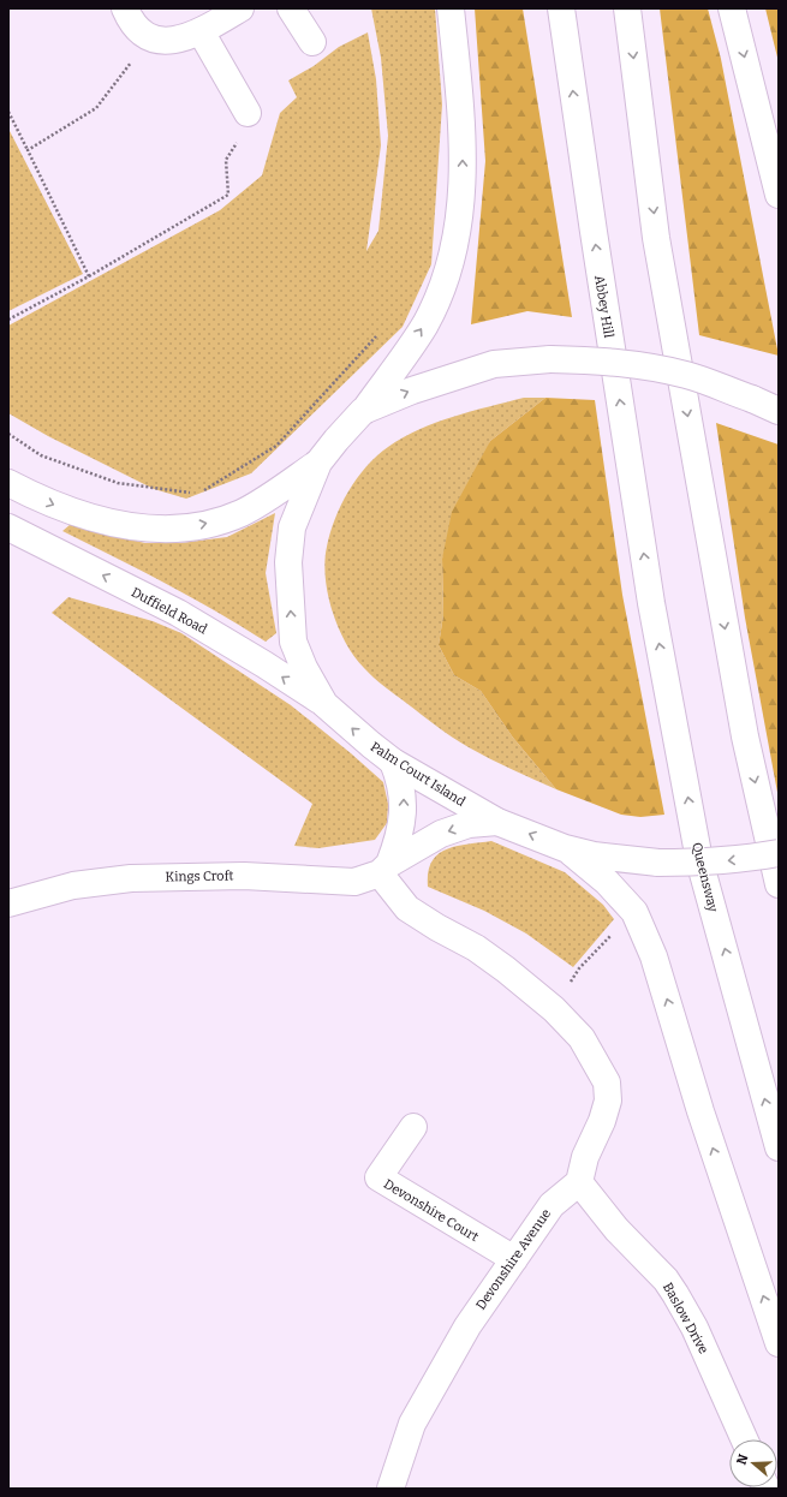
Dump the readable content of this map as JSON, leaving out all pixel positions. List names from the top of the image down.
{
  "streets": {
    "main road": [
      "Abbey Hill",
      "Duffield Road",
      "Palm Court Island",
      "Kings Croft",
      "Queensway",
      "Devonshire Court",
      "Devonshire Avenue",
      "Baslow Drive"
    ]
  },
  "crossings": [
    ["Abbey Hill", "Queensway"],
    ["Duffield Road", "Palm Court Island"],
    ["Palm Court Island", "Kings Croft"],
    ["Devonshire Court", "Devonshire Avenue"],
    ["Devonshire Avenue", "Baslow Drive"]
  ],
  "one_way": ["Duffield Road"],
  "north": "left"
}
